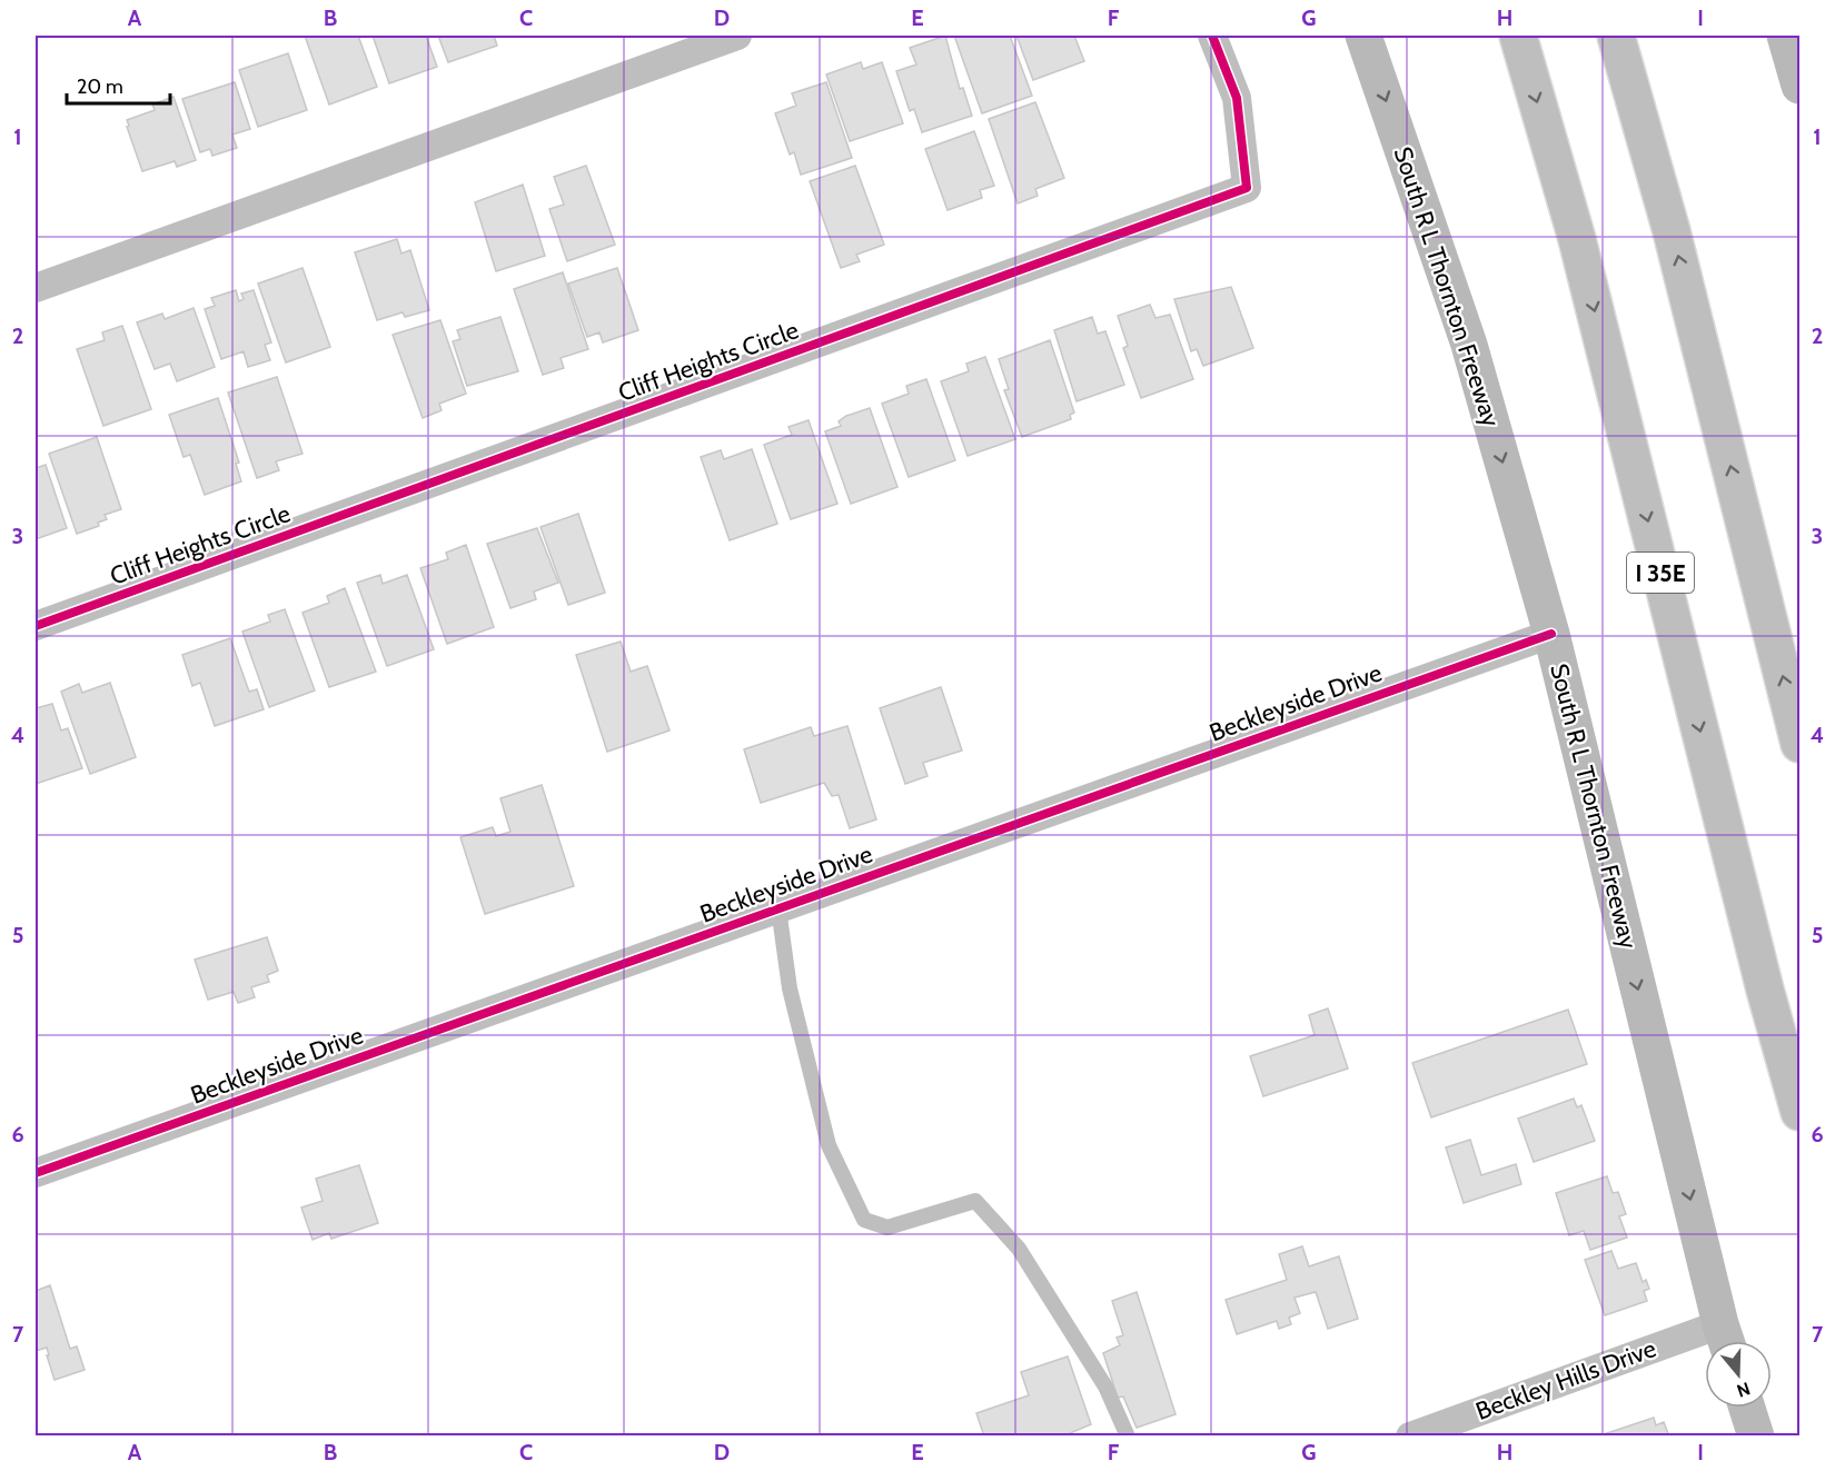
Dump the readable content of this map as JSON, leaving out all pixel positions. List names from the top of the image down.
{
  "streets": {
    "highway": ["I 35E"],
    "main road": ["South R L Thornton Freeway"],
    "street": ["Cliff Heights Circle", "Beckleyside Drive", "Beckley Hills Drive"]
  },
  "crossings": [
    ["South R L Thornton Freeway", "Beckleyside Drive"],
    ["South R L Thornton Freeway", "Beckley Hills Drive"]
  ],
  "one_way": ["South R L Thornton Freeway"],
  "scale_bar": "20 m",
  "north": "bottom",
  "grid": {
    "columns": [
      "A",
      "B",
      "C",
      "D",
      "E",
      "F",
      "G",
      "H",
      "I"
    ],
    "rows": [
      "1",
      "2",
      "3",
      "4",
      "5",
      "6",
      "7"
    ]
  }
}
